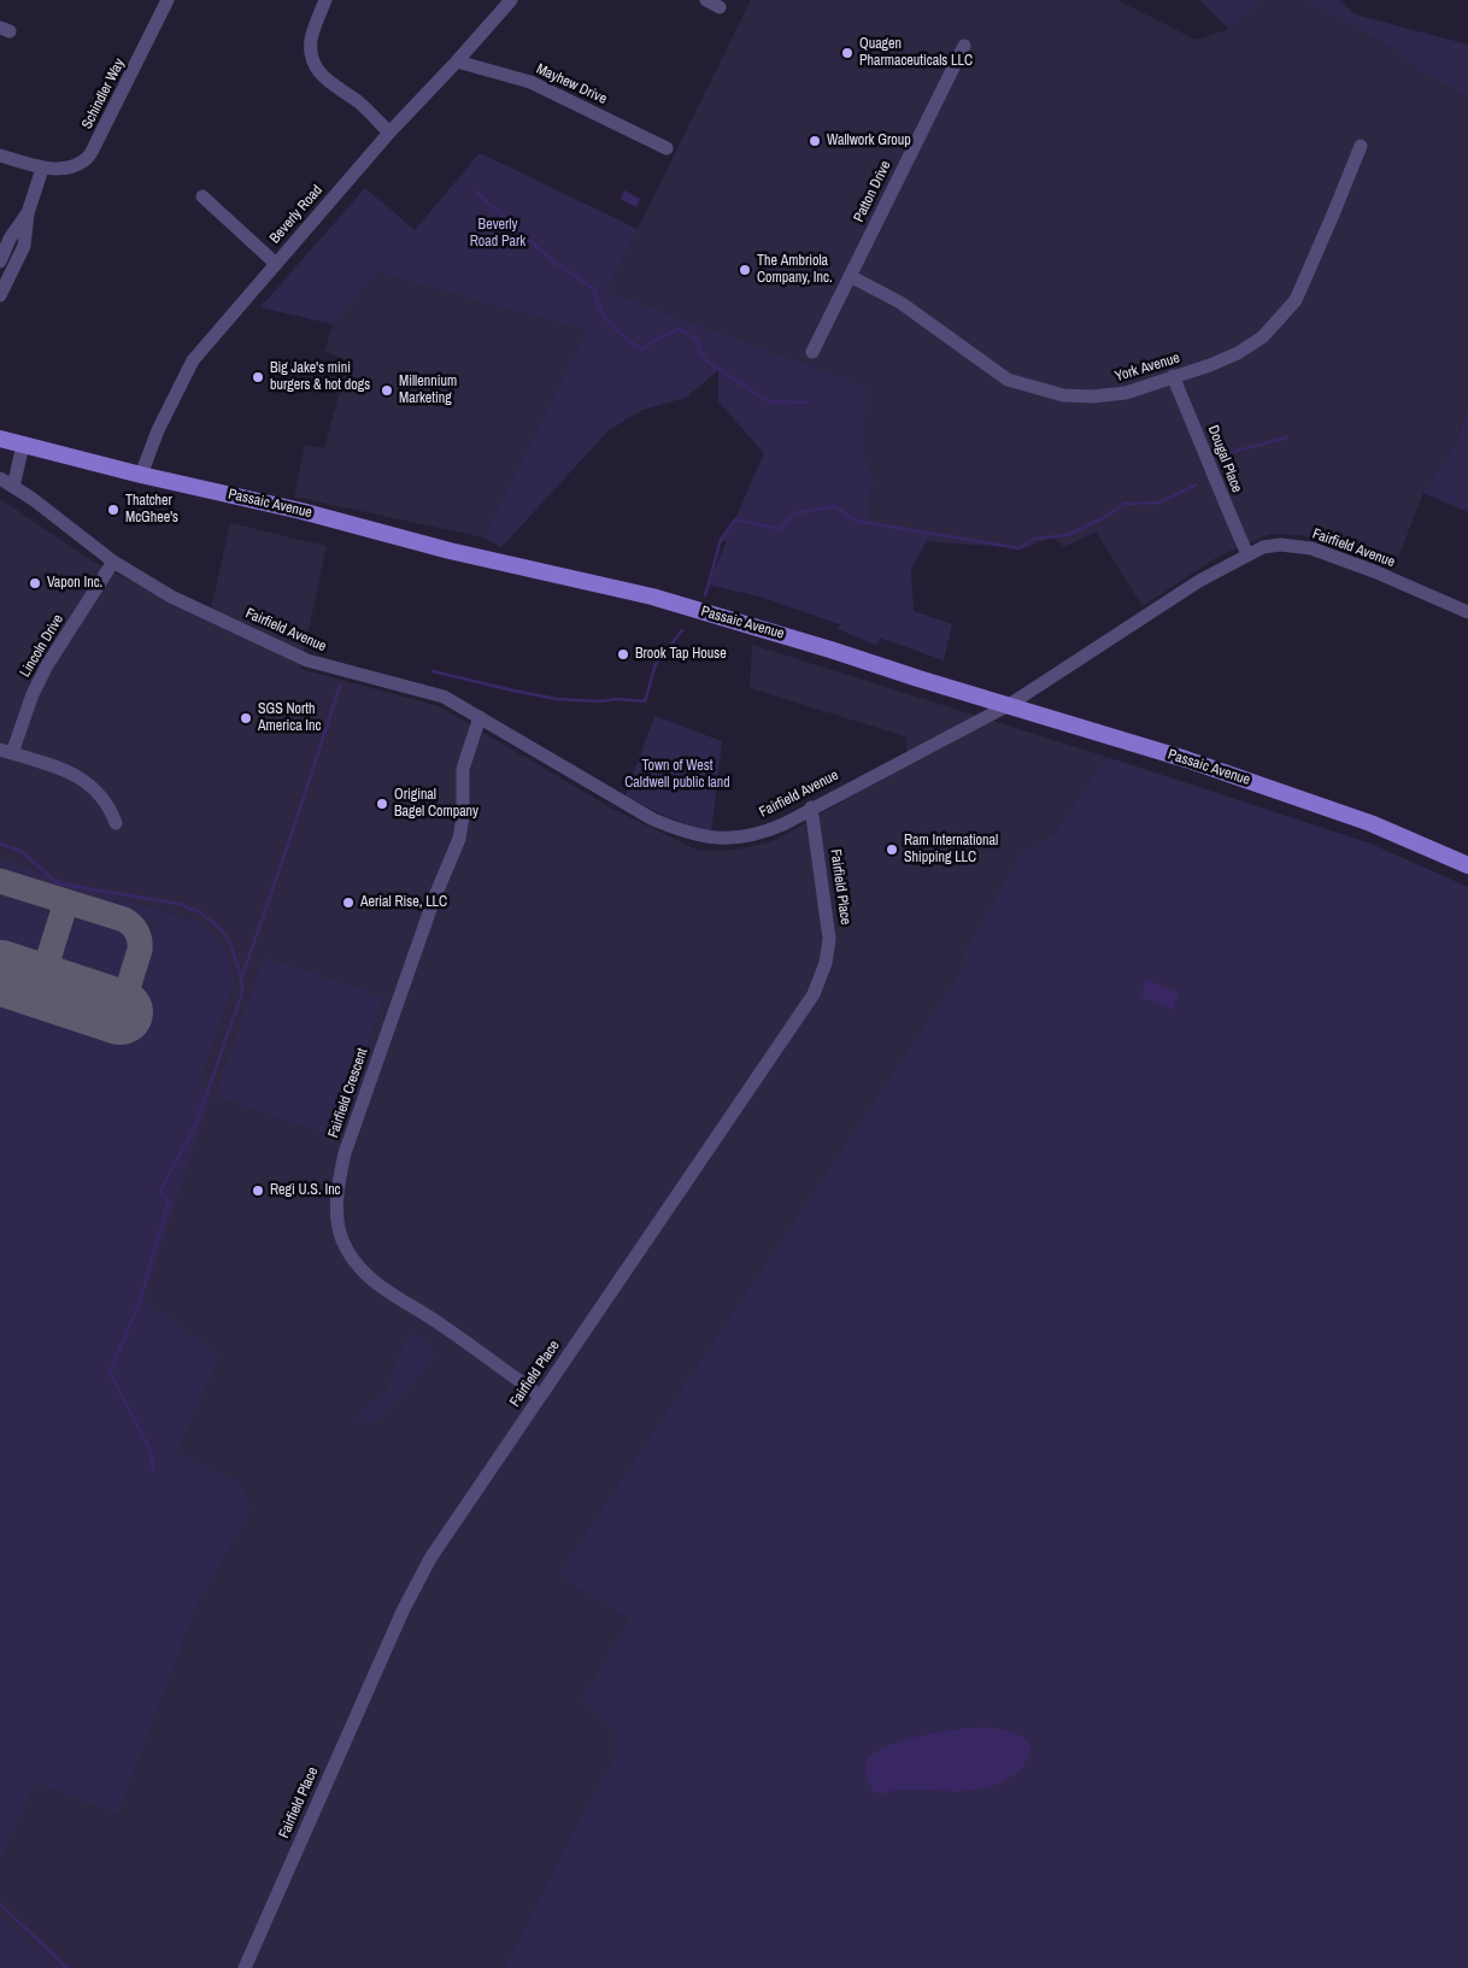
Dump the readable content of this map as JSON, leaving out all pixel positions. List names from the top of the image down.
{
  "streets": {
    "main road": ["Passaic Avenue"],
    "street": [
      "Mayhew Drive",
      "Schindler Way",
      "Patton Drive",
      "Beverly Road",
      "York Avenue",
      "Dougal Place",
      "Fairfield Avenue",
      "Lincoln Drive",
      "Fairfield Place",
      "Fairfield Crescent"
    ]
  },
  "crossings": [
    ["Mayhew Drive", "Beverly Road"],
    ["Patton Drive", "York Avenue"],
    ["Beverly Road", "Passaic Avenue"],
    ["York Avenue", "Dougal Place"],
    ["Dougal Place", "Fairfield Avenue"],
    ["Passaic Avenue", "Fairfield Avenue"],
    ["Fairfield Avenue", "Lincoln Drive"],
    ["Fairfield Avenue", "Fairfield Place"],
    ["Fairfield Avenue", "Fairfield Crescent"],
    ["Fairfield Place", "Fairfield Crescent"]
  ],
  "parks": ["Beverly Road Park", "Town of West Caldwell public land"],
  "places": [
    "Quagen Pharmaceuticals LLC",
    "Wallwork Group",
    "The Ambriola Company, Inc.",
    "Big Jake's mini burgers & hot dogs",
    "Millennium Marketing",
    "Thatcher McGhee's",
    "Vapon Inc.",
    "Brook Tap House",
    "SGS North America Inc",
    "Original Bagel Company",
    "Ram International Shipping LLC",
    "Aerial Rise, LLC",
    "Regi U.S. Inc"
  ]
}
